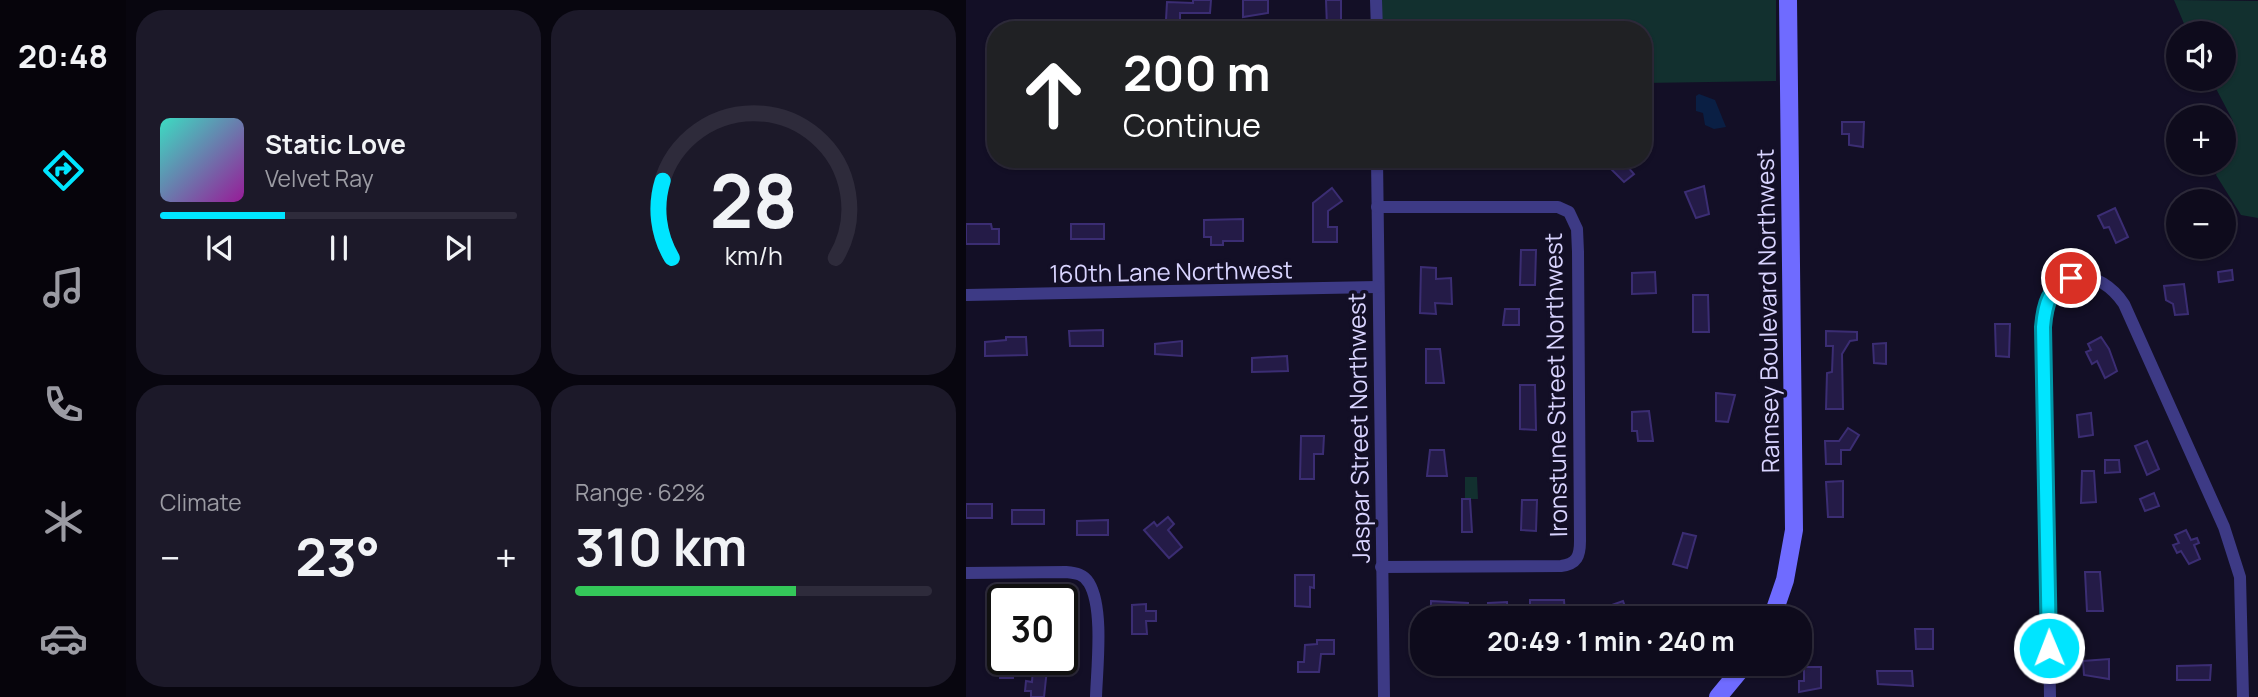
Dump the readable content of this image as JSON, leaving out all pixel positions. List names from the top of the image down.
{
  "streets": {
    "street": [
      "160th Lane Northwest",
      "Ramsey Boulevard Northwest",
      "Ironstune Street Northwest",
      "Jaspar Street Northwest"
    ]
  },
  "crossings": [
    ["160th Lane Northwest", "Jaspar Street Northwest"],
    ["Ironstune Street Northwest", "Jaspar Street Northwest"]
  ],
  "page": {
    "tabs": "20:48",
    "map_buttons": ["+", "−"],
    "turn": ["200 m", "Continue"],
    "song": ["Static Love", "Velvet Ray"],
    "tile": [
      "Climate",
      ["Range · 62%", "310 km"]
    ],
    "heat": ["−", "23°", "+"],
    "limit": "30",
    "trip": "20:49 · 1 min · 240 m",
    "gauge": ["28", "km/h"]
  }
}
